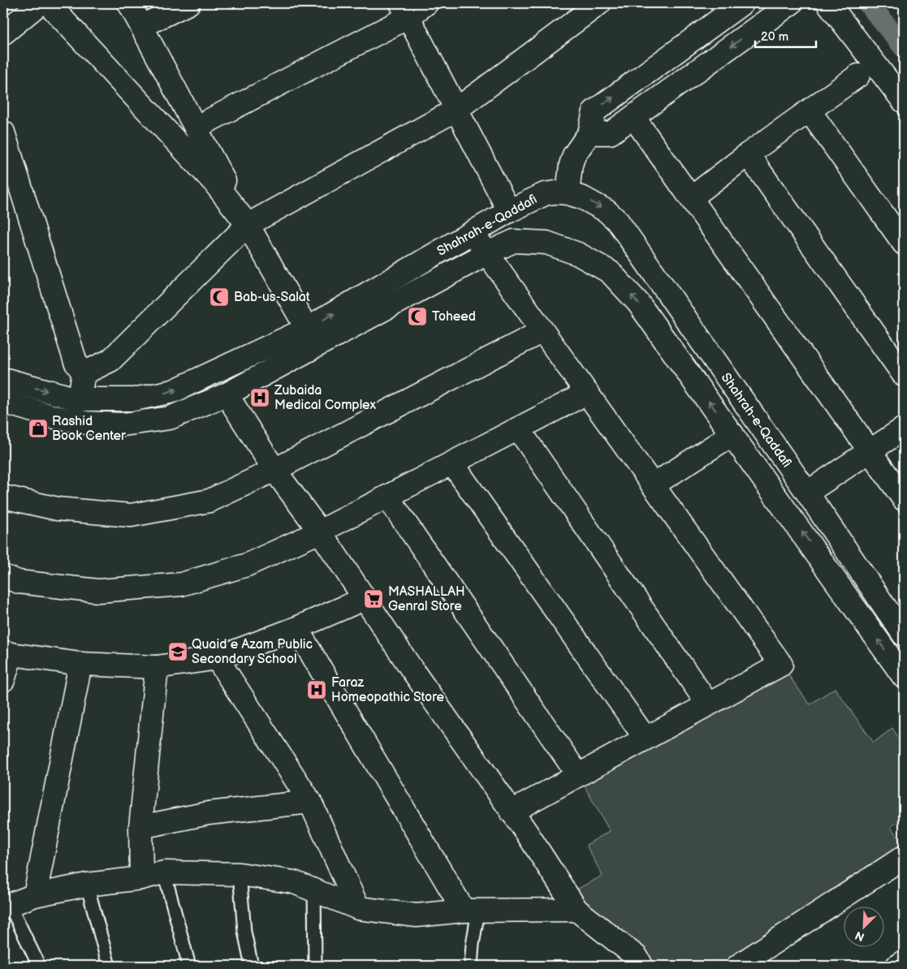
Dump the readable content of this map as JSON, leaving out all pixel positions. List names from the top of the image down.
{
  "streets": {
    "street": ["Shahrah-e-Qaddafi"]
  },
  "places": {
    "mosque": ["Bab-us-Salat", "Toheed"],
    "hospital": ["Zubaida Medical Complex", "Faraz Homeopathic Store"],
    "shop": ["Rashid Book Center"],
    "supermarket": ["MASHALLAH Genral Store"],
    "school or university": ["Quaid e Azam Public Secondary School"]
  },
  "scale_bar": "20 m",
  "north": "bottom left"
}
